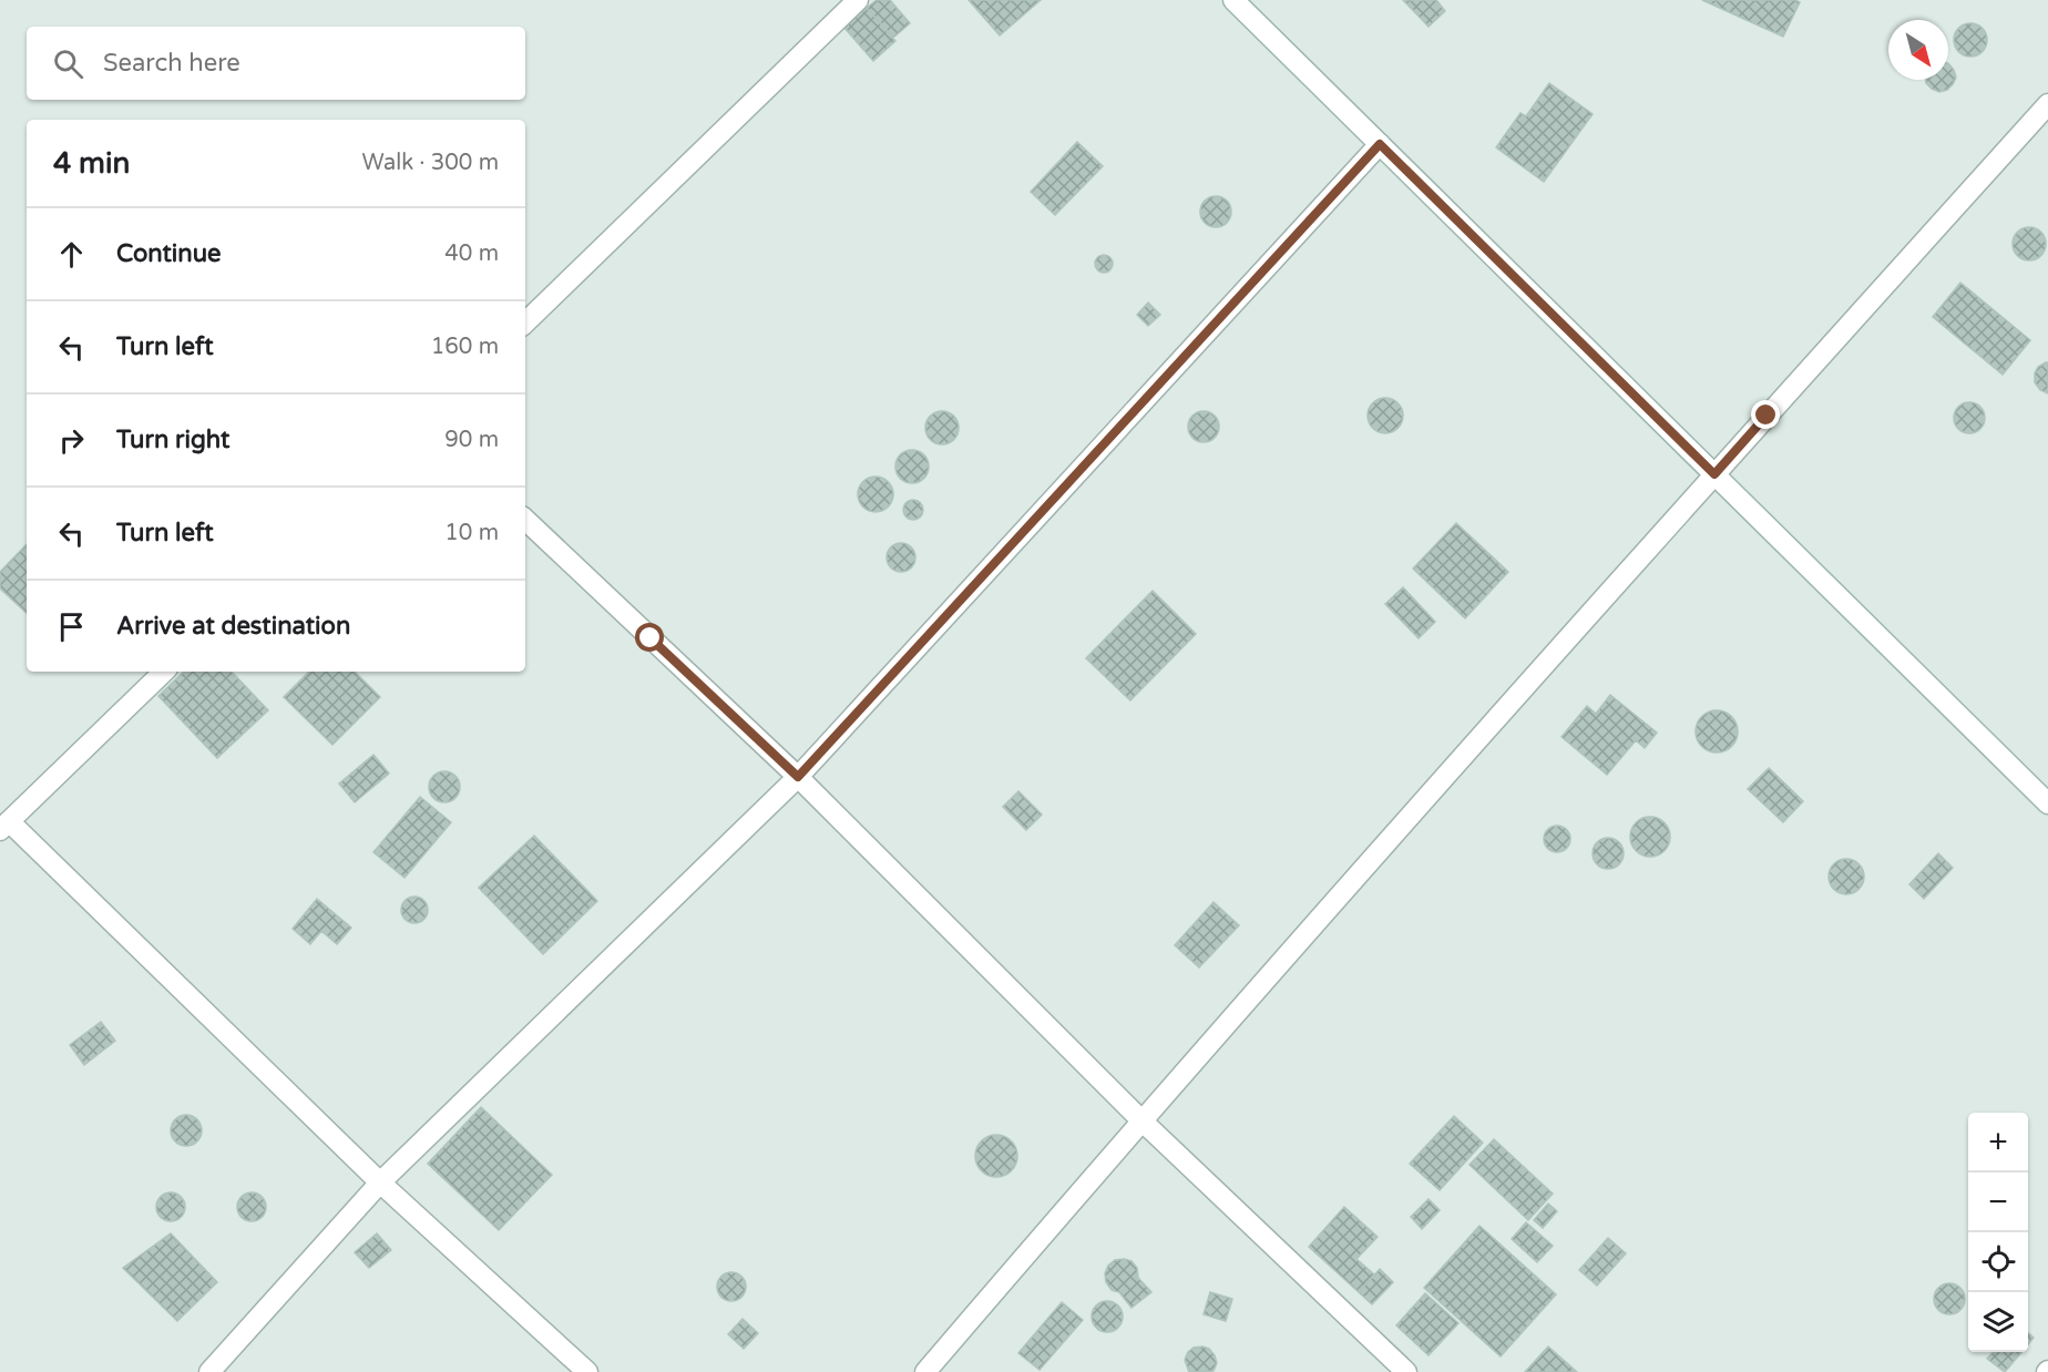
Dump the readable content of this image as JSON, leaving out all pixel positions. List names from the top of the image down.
{
  "north": "bottom right",
  "page": {
    "search": "Search here",
    "heading": ["4 min", "Walk · 300 m"],
    "list": [
      ["Continue", "40 m"],
      ["Turn left", "160 m"],
      ["Turn right", "90 m"],
      ["Turn left", "10 m"],
      "Arrive at destination"
    ],
    "map_buttons": ["+", "−"]
  }
}
